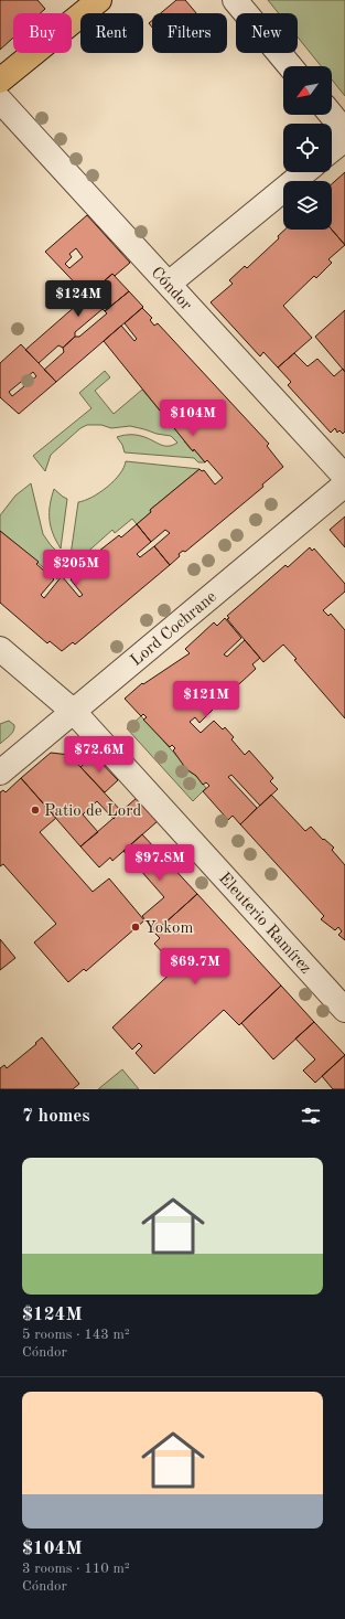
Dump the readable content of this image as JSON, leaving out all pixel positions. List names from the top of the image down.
{
  "streets": {
    "street": ["Cóndor", "Lord Cochrane", "Eleuterio Ramírez"]
  },
  "crossings": [
    ["Lord Cochrane", "Eleuterio Ramírez"]
  ],
  "places": ["Patio de Lord", "Yokom"],
  "north": "bottom left",
  "page": {
    "chip": [
      "Buy",
      "Rent",
      "Filters",
      "New"
    ],
    "price": [
      "$124M",
      "$104M",
      "$205M",
      "$121M",
      "$72.6M",
      "$97.8M",
      "$69.7M"
    ],
    "heading": "7 homes",
    "list": [
      {
        "name": "$124M",
        "note": "5 rooms · 143 m² · Cóndor"
      },
      {
        "name": "$104M",
        "note": "3 rooms · 110 m² · Cóndor"
      }
    ]
  }
}
